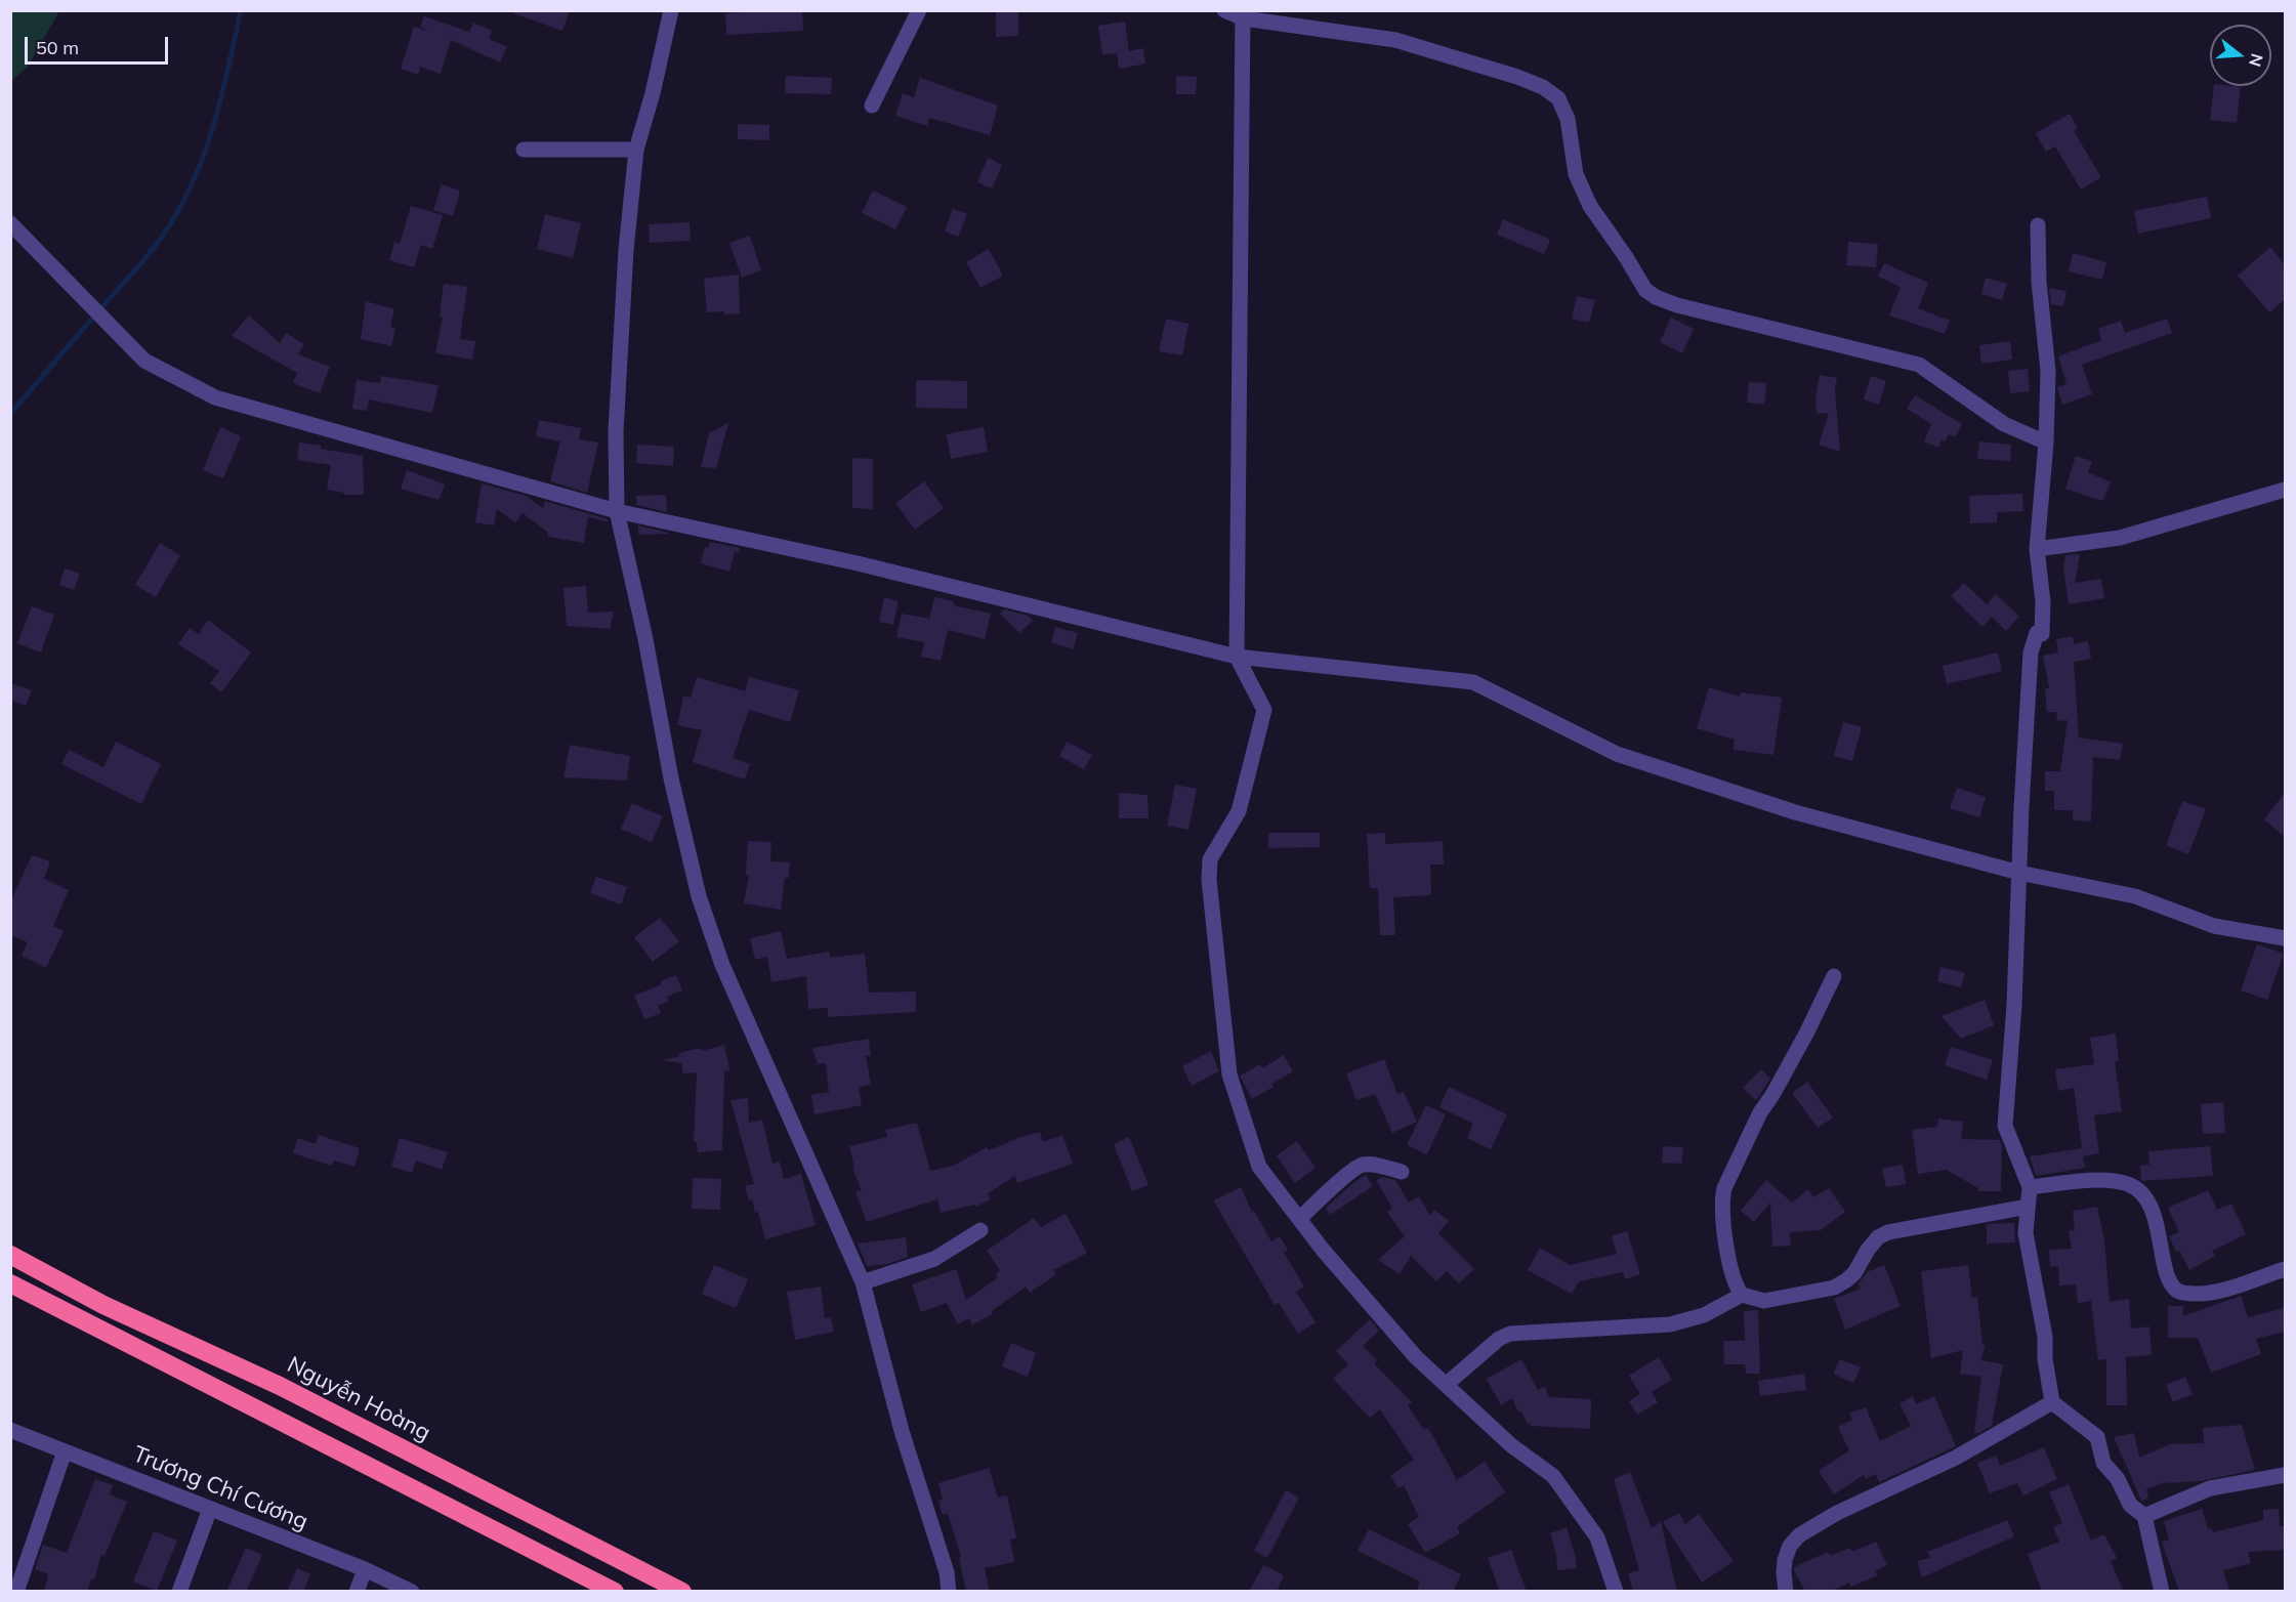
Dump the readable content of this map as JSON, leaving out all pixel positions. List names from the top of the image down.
{
  "streets": {
    "highway": ["Nguyễn Hoàng"],
    "street": ["Trương Chí Cương"]
  },
  "scale_bar": "50 m",
  "north": "right"
}
